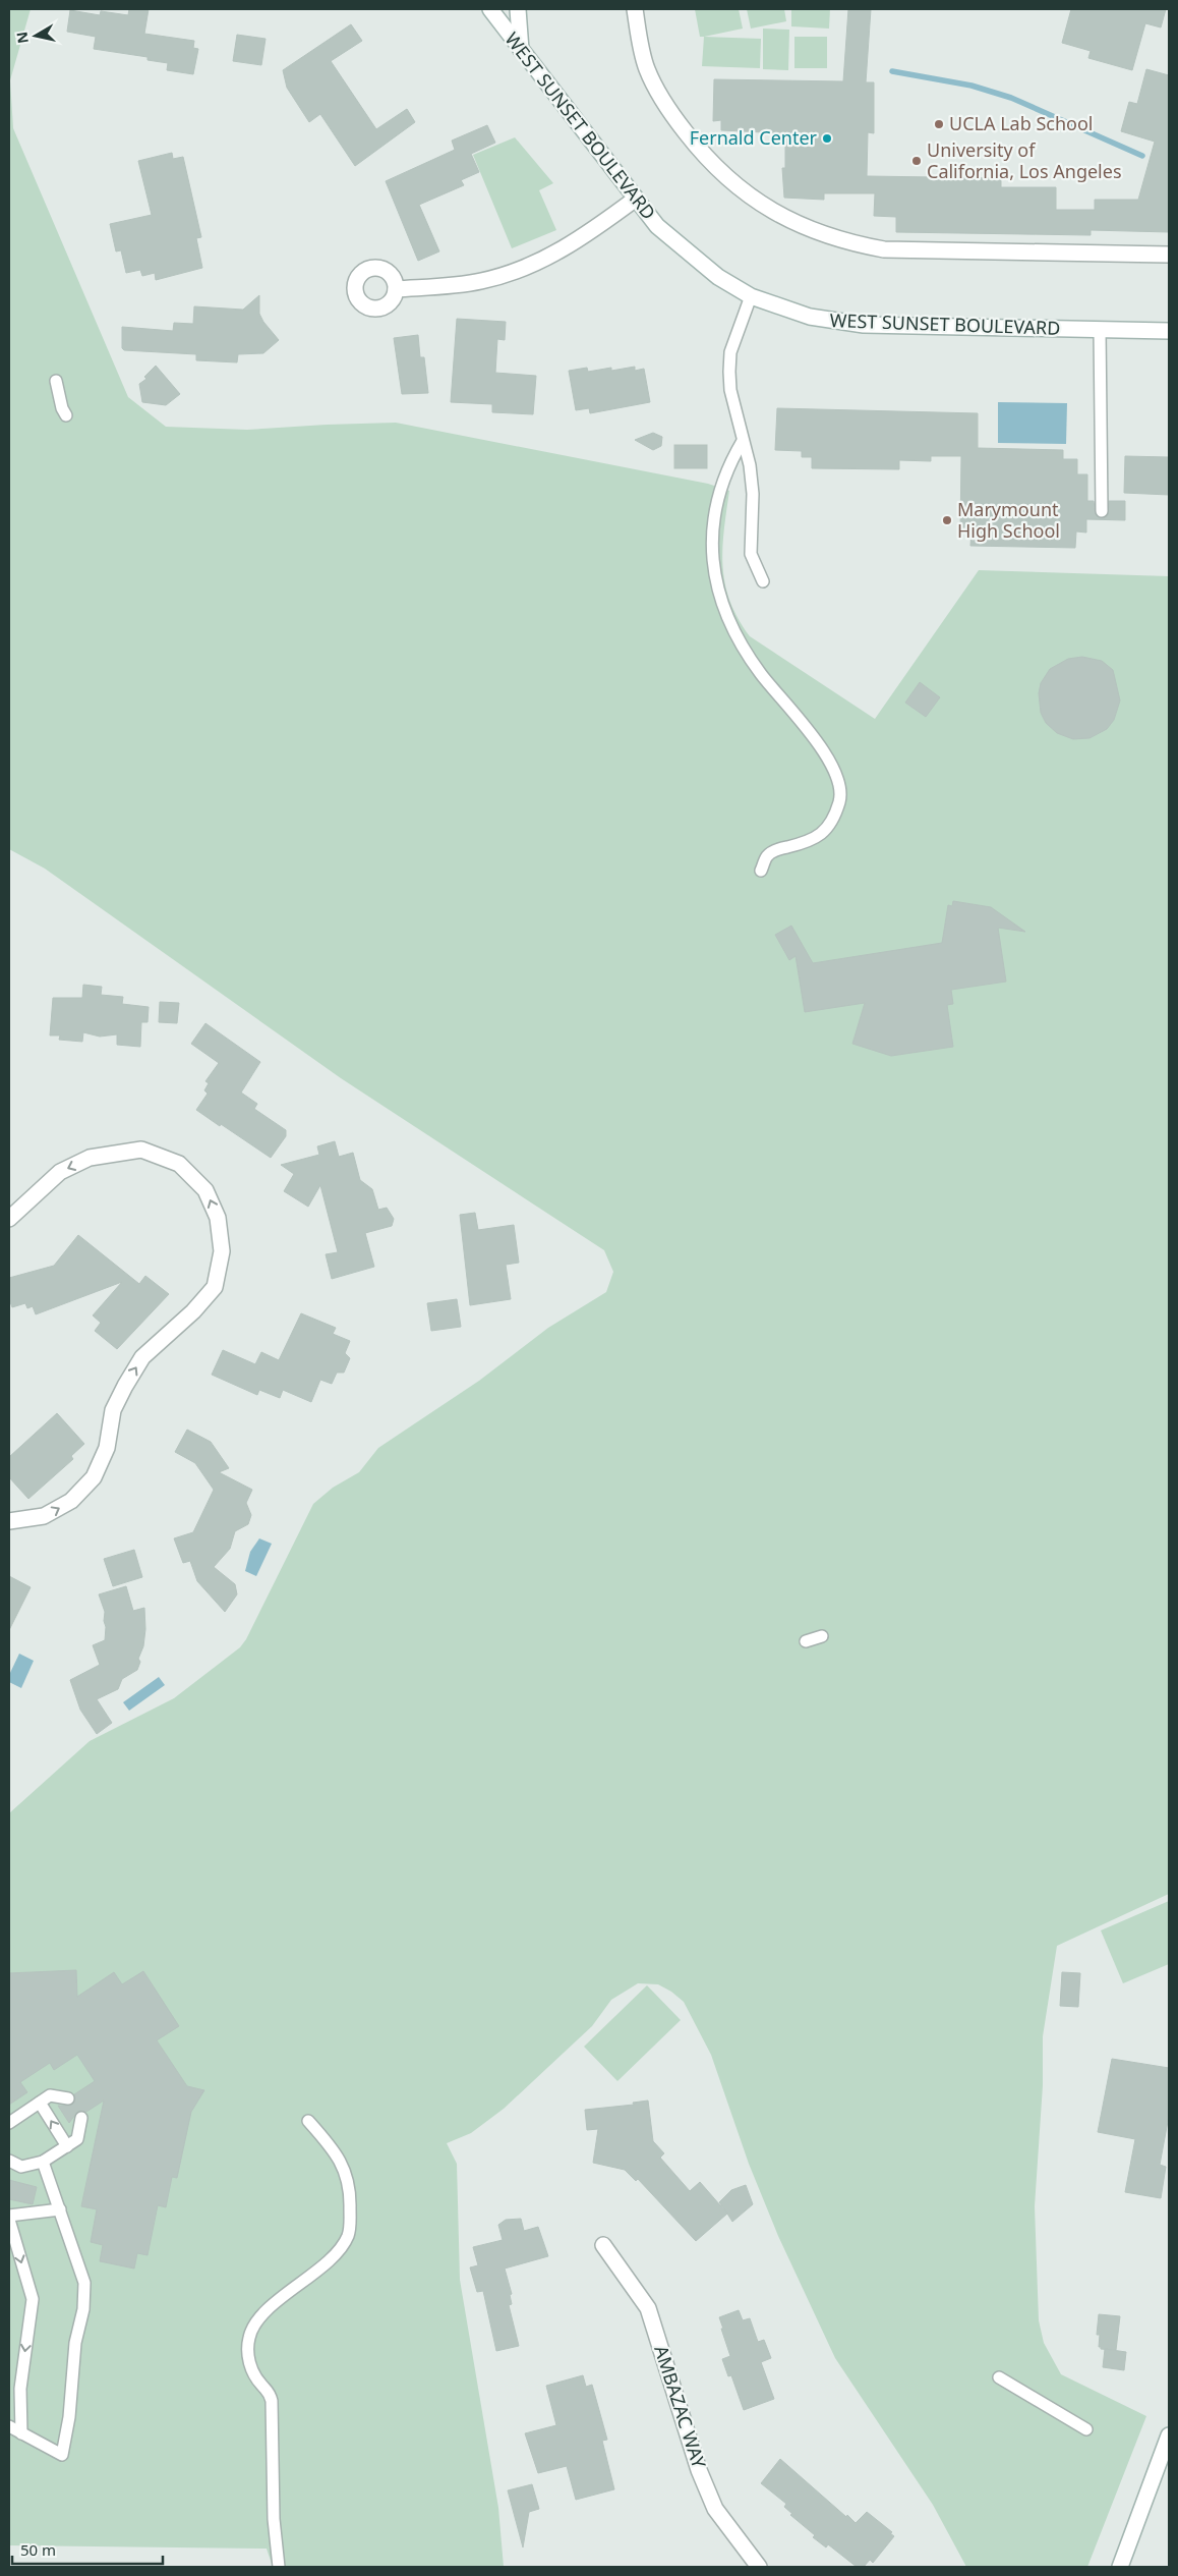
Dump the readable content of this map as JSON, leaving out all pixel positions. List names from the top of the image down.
{
  "streets": {
    "street": ["WEST SUNSET BOULEVARD", "AMBAZAC WAY"]
  },
  "places": [
    "UCLA Lab School",
    "Fernald Center",
    "University of California, Los Angeles",
    "Marymount High School"
  ],
  "scale_bar": "50 m",
  "north": "left"
}
